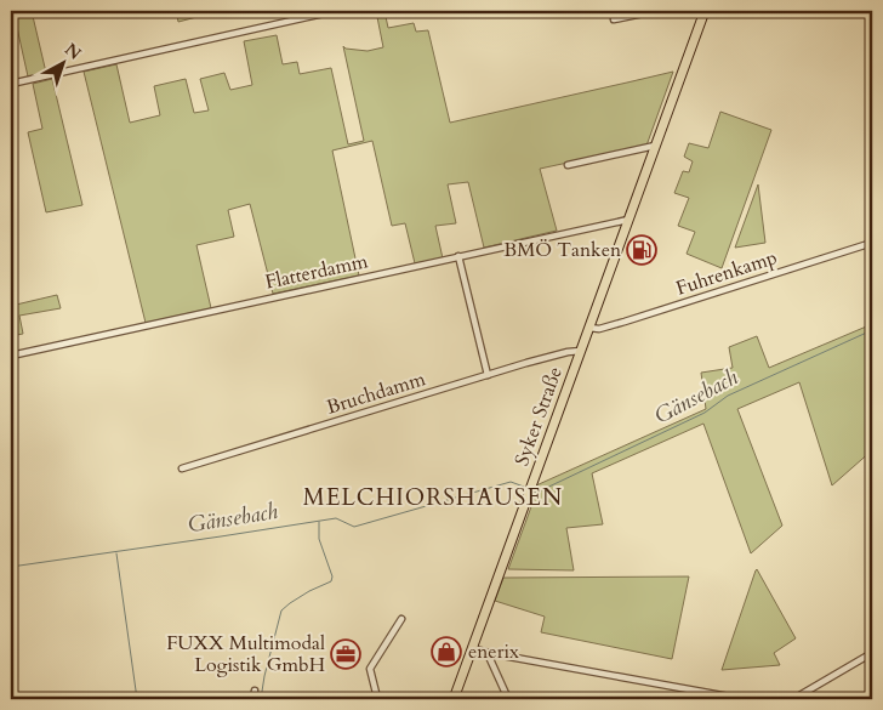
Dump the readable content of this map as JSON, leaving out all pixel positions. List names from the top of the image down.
{
  "streets": {
    "main road": ["Syker Straße"],
    "street": ["Flatterdamm", "Fuhrenkamp", "Bruchdamm"]
  },
  "crossings": [
    ["Flatterdamm", "Syker Straße"],
    ["Fuhrenkamp", "Syker Straße"],
    ["Bruchdamm", "Syker Straße"]
  ],
  "districts": ["MELCHIORSHAUSEN"],
  "water": ["Gänsebach"],
  "places": {
    "fuel station": ["BMÖ Tanken"],
    "shop": ["enerix"],
    "office": ["FUXX Multimodal Logistik GmbH"]
  },
  "north": "top right"
}
